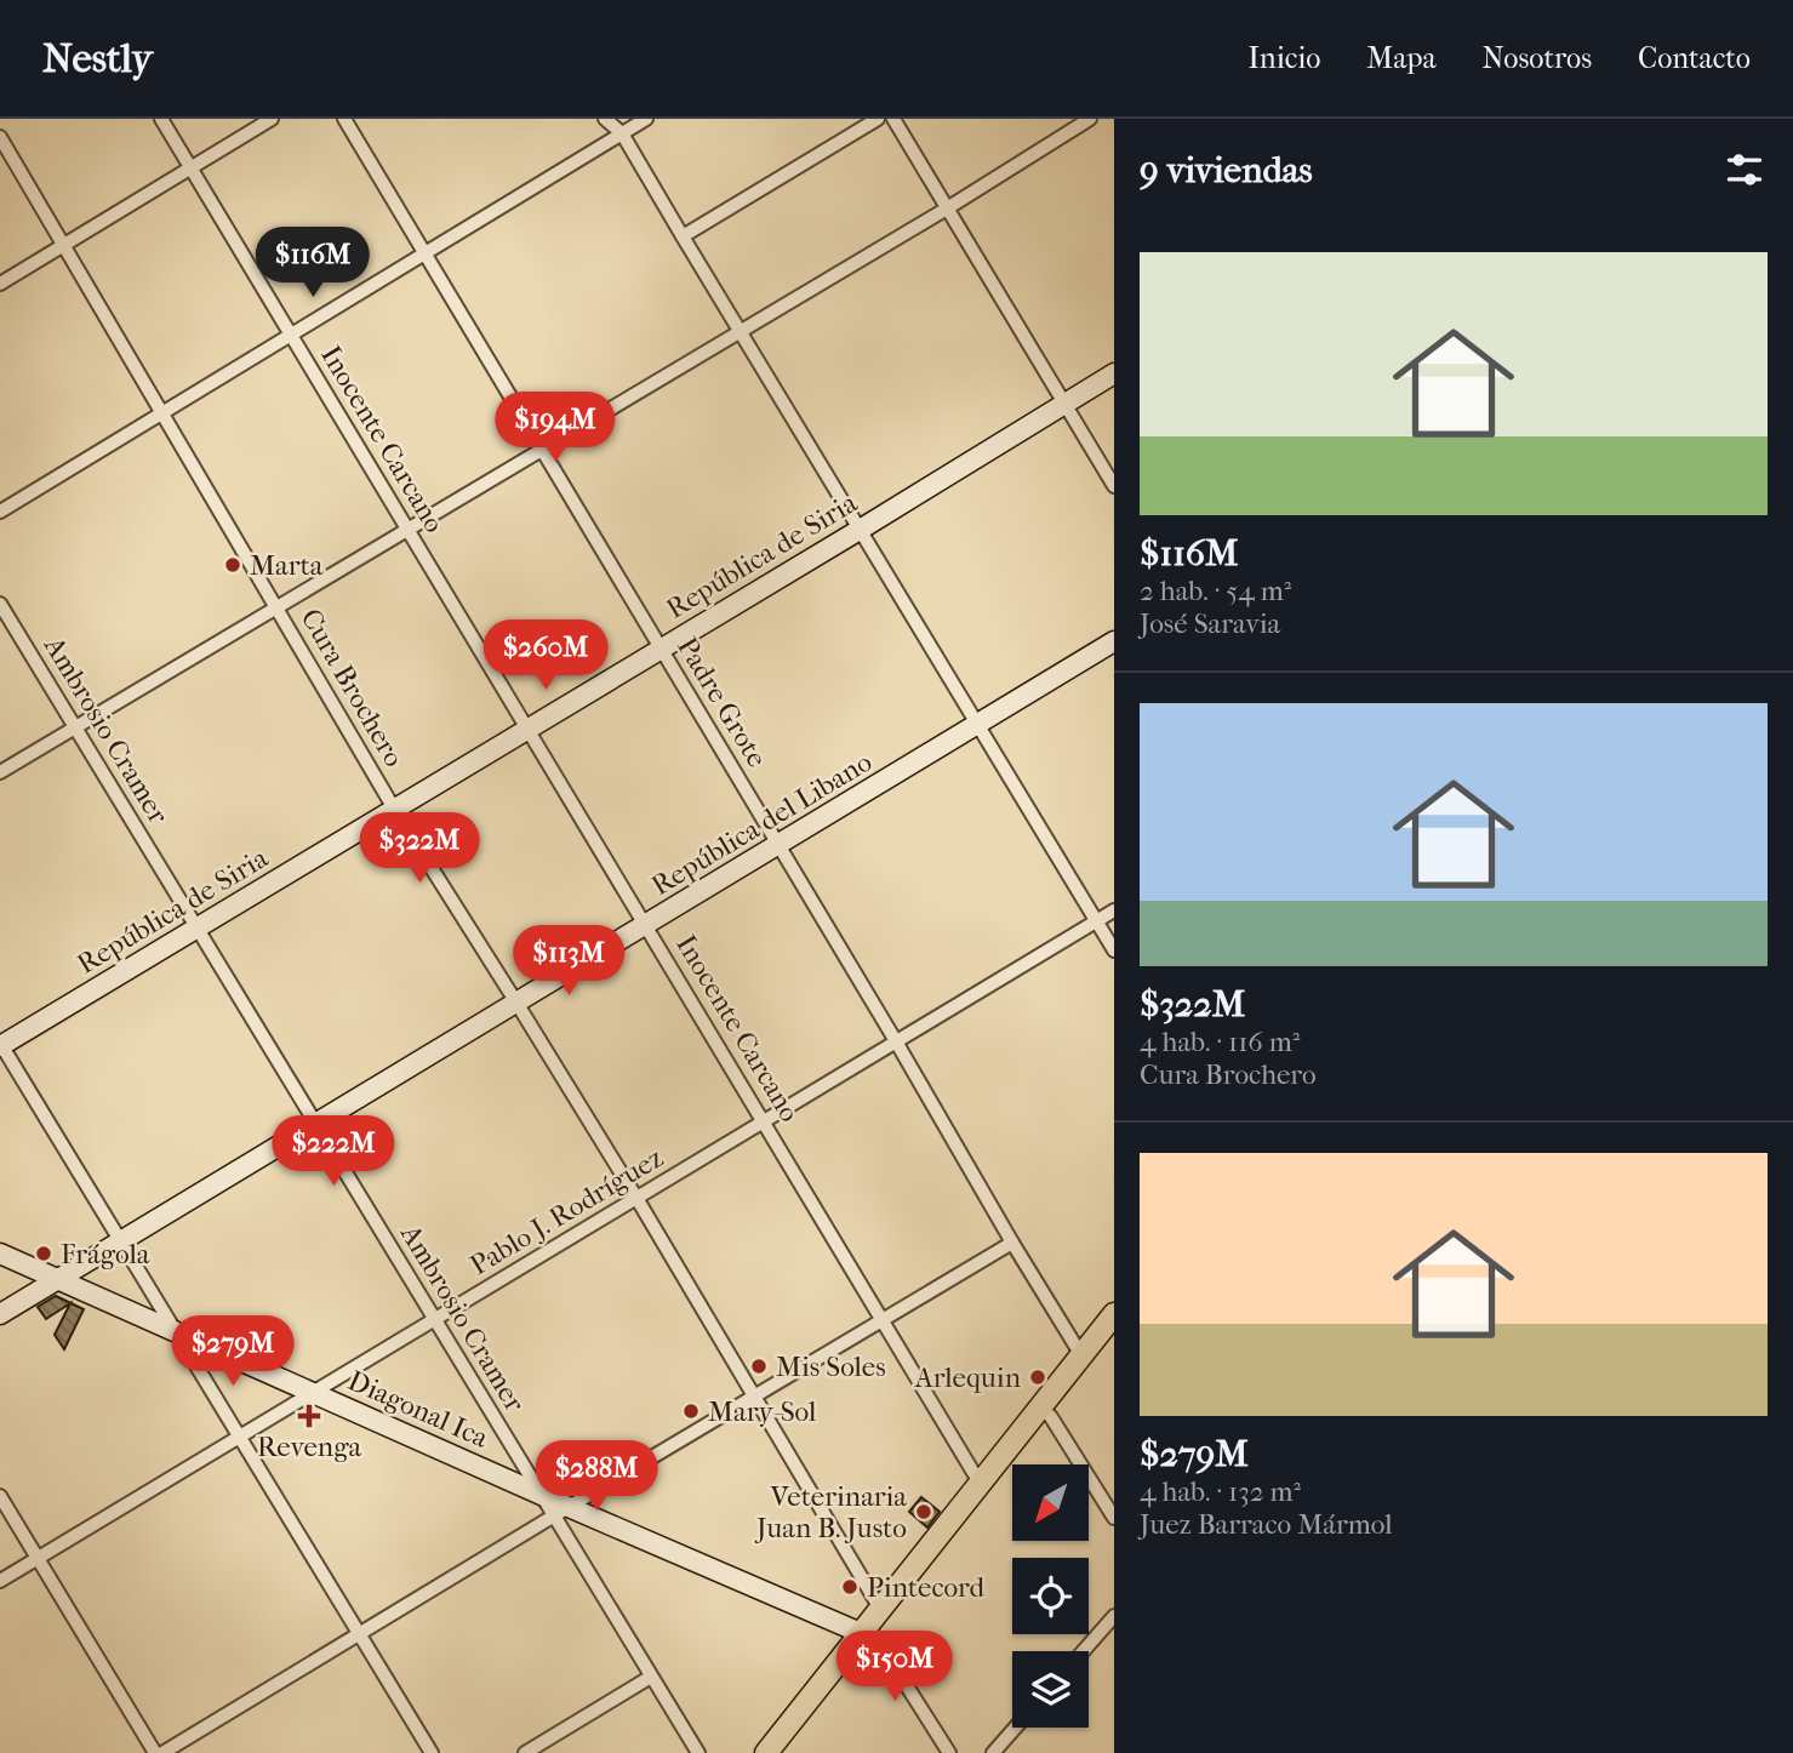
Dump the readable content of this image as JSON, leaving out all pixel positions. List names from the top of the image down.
{
  "streets": {
    "main road": ["República de Siria", "República del Libano", "Diagonal Ica"],
    "street": [
      "Inocente Carcano",
      "Cura Brochero",
      "Padre Grote",
      "Ambrosio Cramer",
      "Pablo J. Rodríguez"
    ]
  },
  "crossings": [
    ["Inocente Carcano", "República de Siria"],
    ["Inocente Carcano", "República del Libano"],
    ["Inocente Carcano", "Pablo J. Rodríguez"],
    ["República de Siria", "Cura Brochero"],
    ["República de Siria", "Padre Grote"],
    ["República de Siria", "Ambrosio Cramer"],
    ["Cura Brochero", "República del Libano"],
    ["Cura Brochero", "Pablo J. Rodríguez"],
    ["Padre Grote", "República del Libano"],
    ["Padre Grote", "Pablo J. Rodríguez"],
    ["Ambrosio Cramer", "República del Libano"],
    ["Ambrosio Cramer", "Pablo J. Rodríguez"],
    ["Ambrosio Cramer", "Diagonal Ica"],
    ["República del Libano", "Diagonal Ica"],
    ["Pablo J. Rodríguez", "Diagonal Ica"]
  ],
  "places": {
    "other": [
      "Marta",
      "Frágola",
      "Mis Soles",
      "Arlequin",
      "Mary-Sol",
      "Veterinaria Juan B. Justo",
      "Pintecord"
    ],
    "health": ["Revenga"]
  },
  "north": "bottom left",
  "page": {
    "header": "Nestly",
    "nav": [
      "Inicio",
      "Mapa",
      "Nosotros",
      "Contacto"
    ],
    "heading": "9 viviendas",
    "list": [
      {
        "name": "$116M",
        "note": "2 hab. · 54 m² · José Saravia"
      },
      {
        "name": "$322M",
        "note": "4 hab. · 116 m² · Cura Brochero"
      },
      {
        "name": "$279M",
        "note": "4 hab. · 132 m² · Juez Barraco Mármol"
      }
    ],
    "price": [
      "$116M",
      "$194M",
      "$260M",
      "$322M",
      "$113M",
      "$222M",
      "$279M",
      "$288M",
      "$150M"
    ]
  }
}
